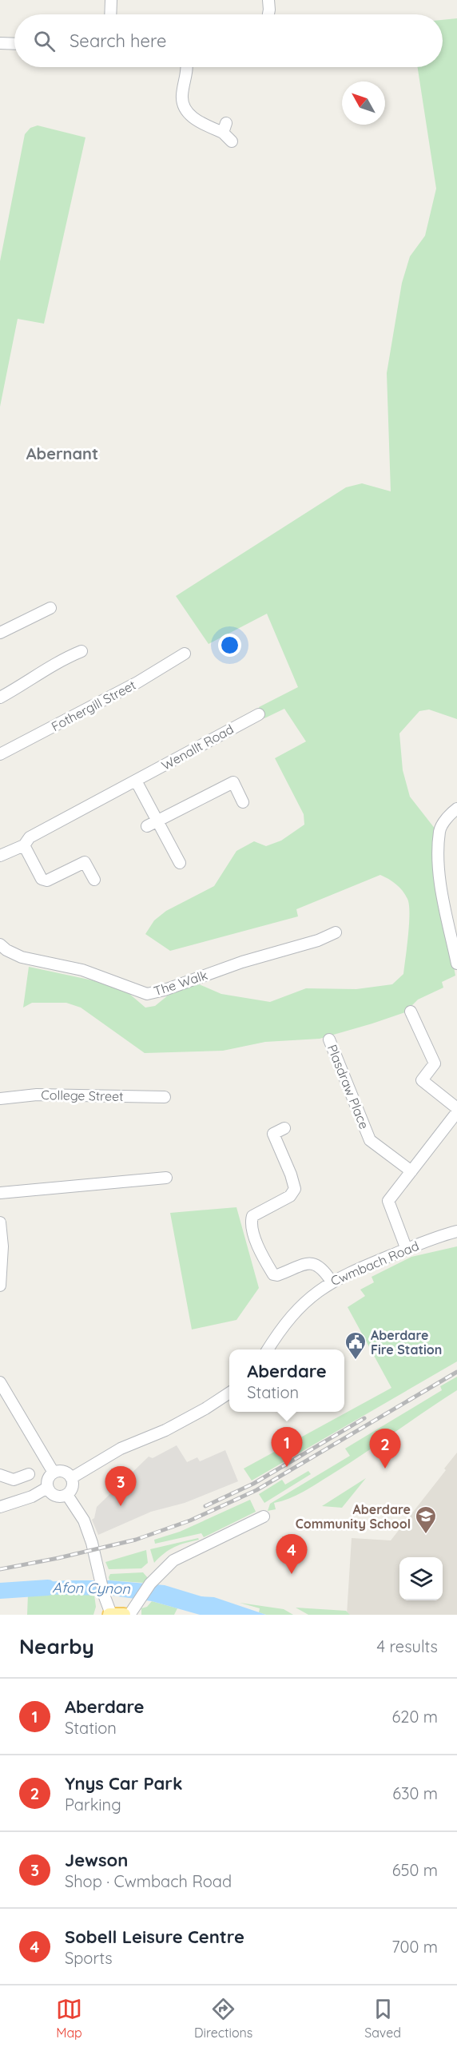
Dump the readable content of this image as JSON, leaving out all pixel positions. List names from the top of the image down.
{
  "streets": {
    "street": [
      "Fothergill Street",
      "Wenallt Road",
      "The Walk",
      "Plasdraw Place",
      "College Street",
      "Cwmbach Road"
    ]
  },
  "districts": ["Abernant"],
  "water": ["Afon Cynon"],
  "places": {
    "public building": ["Aberdare Fire Station"],
    "school or university": ["Aberdare Community School"]
  },
  "north": "top left",
  "page": {
    "search": "Search here",
    "popup": ["Aberdare", "Station"],
    "pins": [
      "1",
      "2",
      "3",
      "4"
    ],
    "heading": ["Nearby", "4 results"],
    "list": [
      {
        "mark": "1",
        "name": "Aberdare",
        "note": "Station",
        "value": "620 m"
      },
      {
        "mark": "2",
        "name": "Ynys Car Park",
        "note": "Parking",
        "value": "630 m"
      },
      {
        "mark": "3",
        "name": "Jewson",
        "note": "Shop · Cwmbach Road",
        "value": "650 m"
      },
      {
        "mark": "4",
        "name": "Sobell Leisure Centre",
        "note": "Sports",
        "value": "700 m"
      }
    ],
    "nav": ["Map", "Directions", "Saved"]
  }
}
